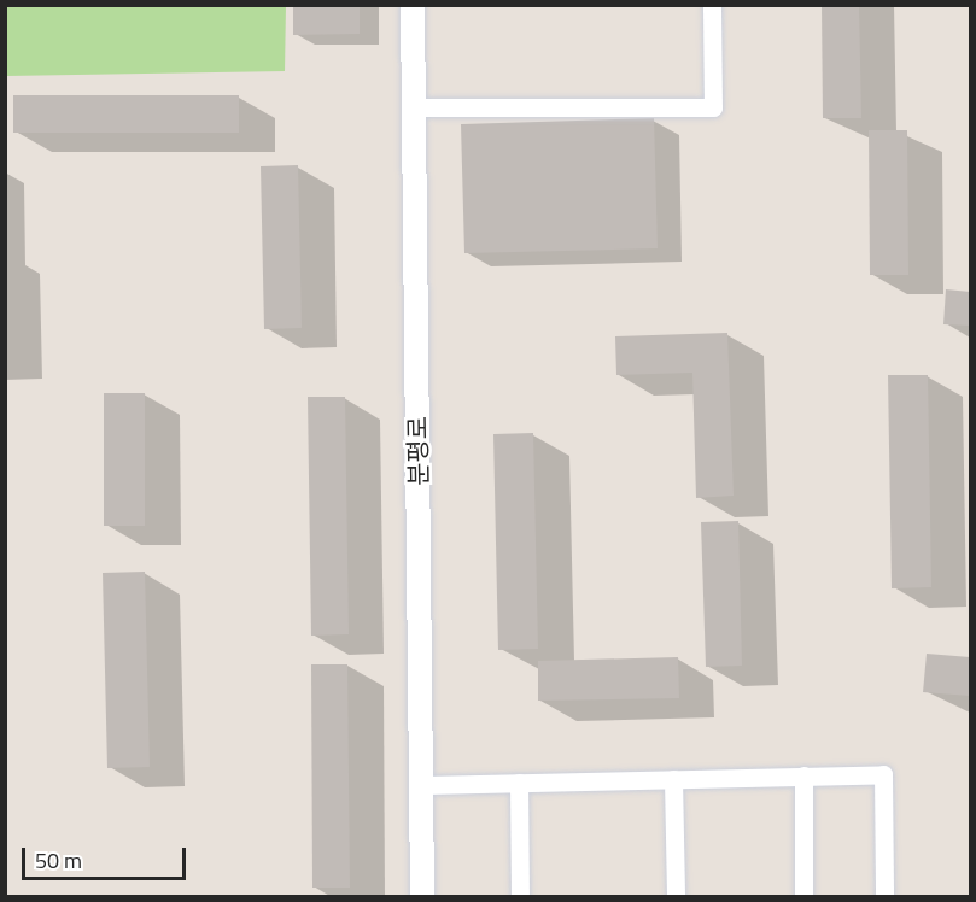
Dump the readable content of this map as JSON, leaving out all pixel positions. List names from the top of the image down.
{
  "streets": {
    "street": ["분평로"]
  },
  "scale_bar": "50 m"
}
